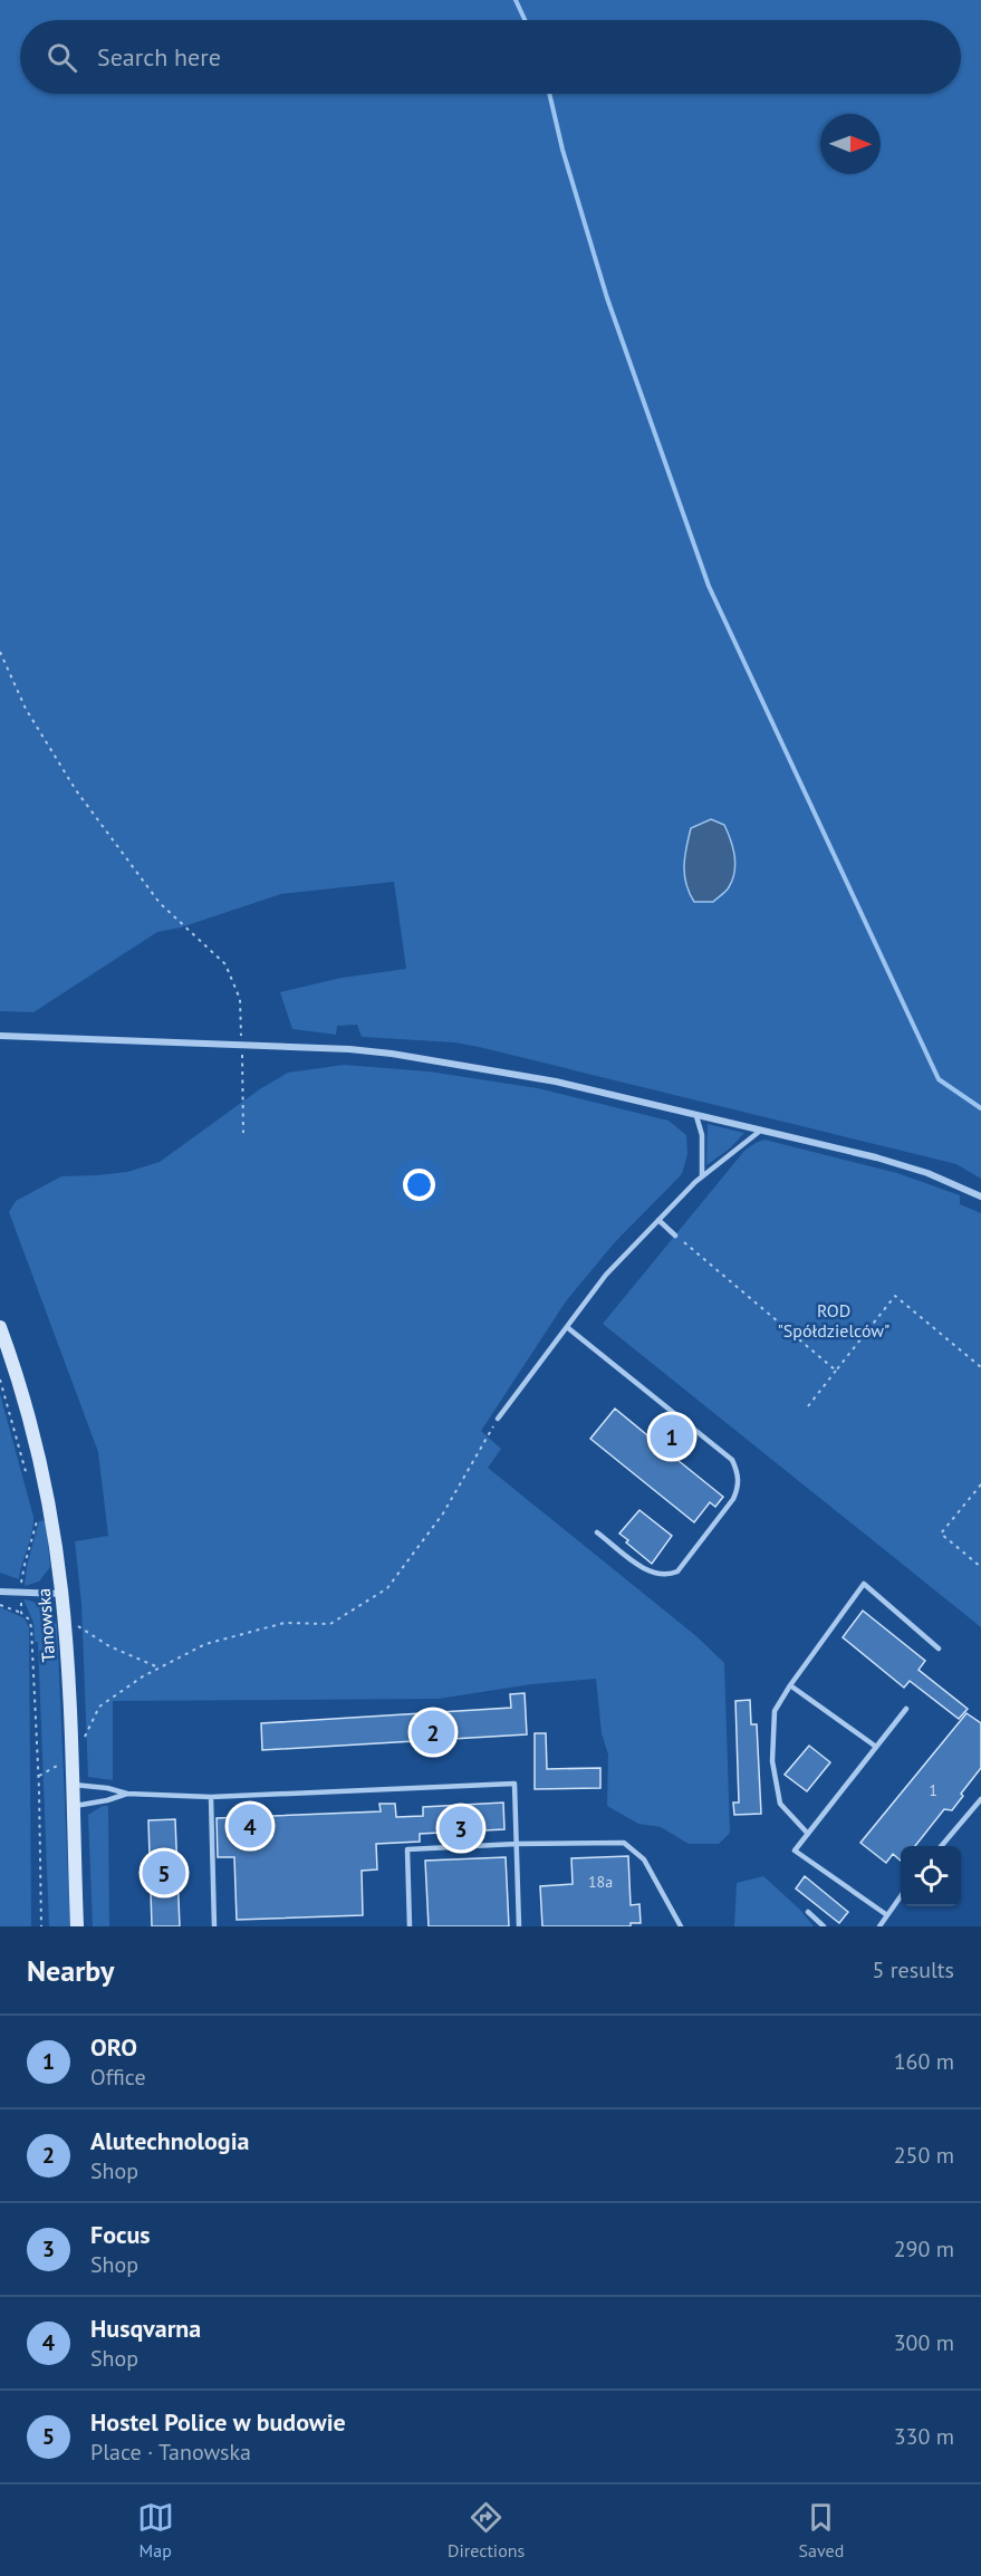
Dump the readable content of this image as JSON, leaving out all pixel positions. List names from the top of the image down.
{
  "streets": {
    "main road": ["Tanowska"]
  },
  "parks": ["ROD \"Spółdzielców\""],
  "house_numbers": ["1", "18a"],
  "north": "right",
  "page": {
    "search": "Search here",
    "pins": [
      "1",
      "2",
      "4",
      "3",
      "5"
    ],
    "heading": ["Nearby", "5 results"],
    "list": [
      {
        "mark": "1",
        "name": "ORO",
        "note": "Office",
        "value": "160 m"
      },
      {
        "mark": "2",
        "name": "Alutechnologia",
        "note": "Shop",
        "value": "250 m"
      },
      {
        "mark": "3",
        "name": "Focus",
        "note": "Shop",
        "value": "290 m"
      },
      {
        "mark": "4",
        "name": "Husqvarna",
        "note": "Shop",
        "value": "300 m"
      },
      {
        "mark": "5",
        "name": "Hostel Police w budowie",
        "note": "Place · Tanowska",
        "value": "330 m"
      }
    ],
    "nav": ["Map", "Directions", "Saved"]
  }
}
